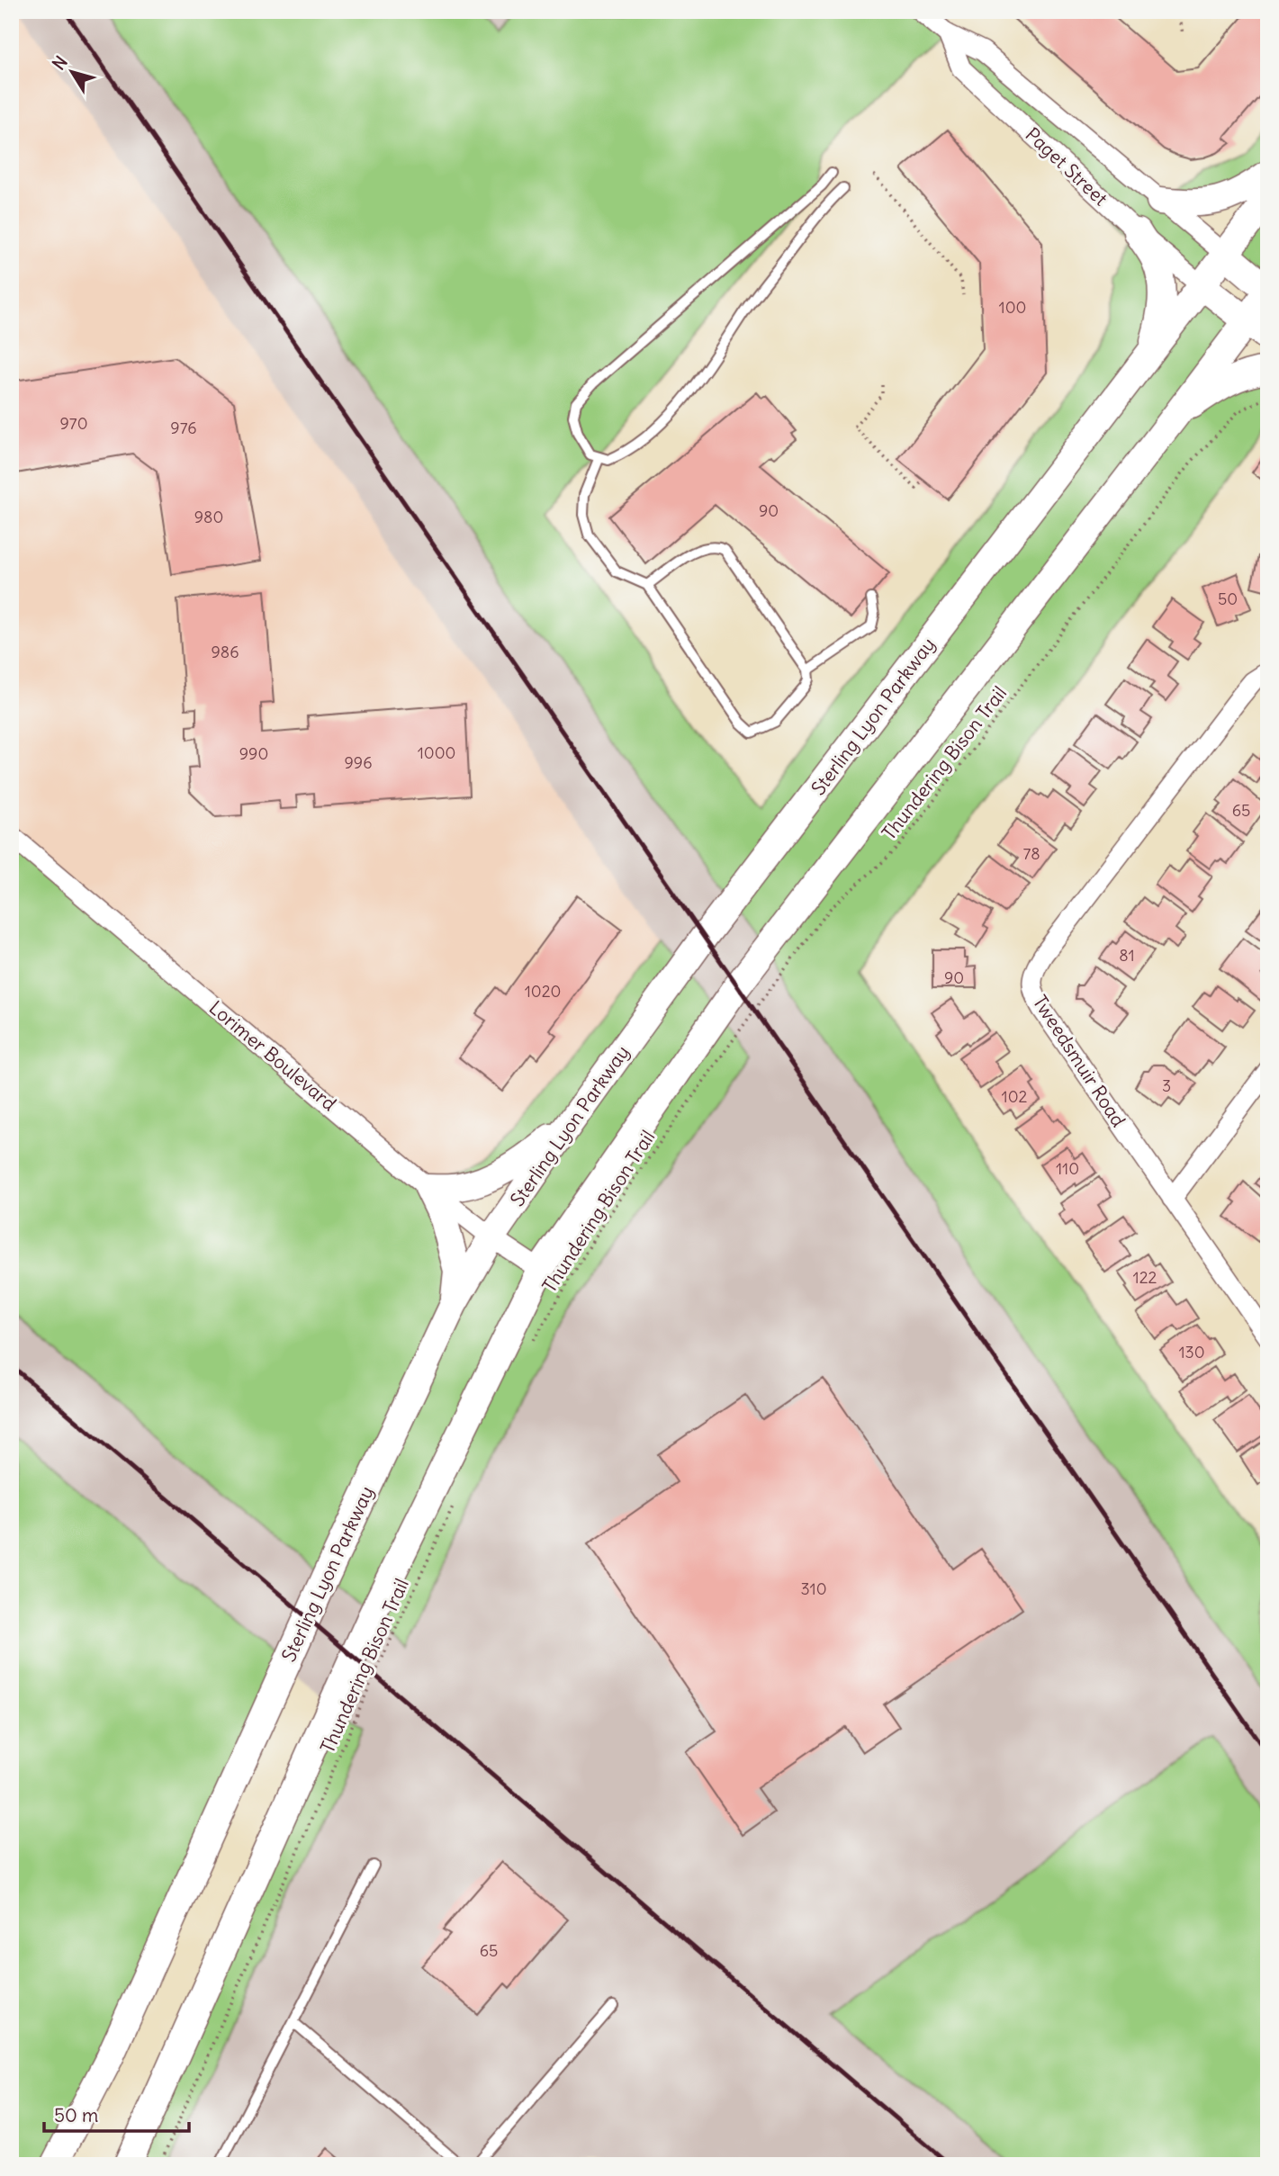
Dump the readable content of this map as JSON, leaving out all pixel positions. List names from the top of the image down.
{
  "streets": {
    "main road": ["Sterling Lyon Parkway"],
    "street": ["Paget Street", "Lorimer Boulevard", "Tweedsmuir Road"],
    "path": ["Thundering Bison Trail"]
  },
  "crossings": [
    ["Paget Street", "Sterling Lyon Parkway"],
    ["Sterling Lyon Parkway", "Lorimer Boulevard"]
  ],
  "house_numbers": [
    "100",
    "970",
    "976",
    "90",
    "980",
    "50",
    "986",
    "1000",
    "990",
    "996",
    "65",
    "78",
    "81",
    "90",
    "1020",
    "3",
    "102",
    "110",
    "122",
    "130",
    "310",
    "65"
  ],
  "scale_bar": "50 m",
  "north": "top left"
}
